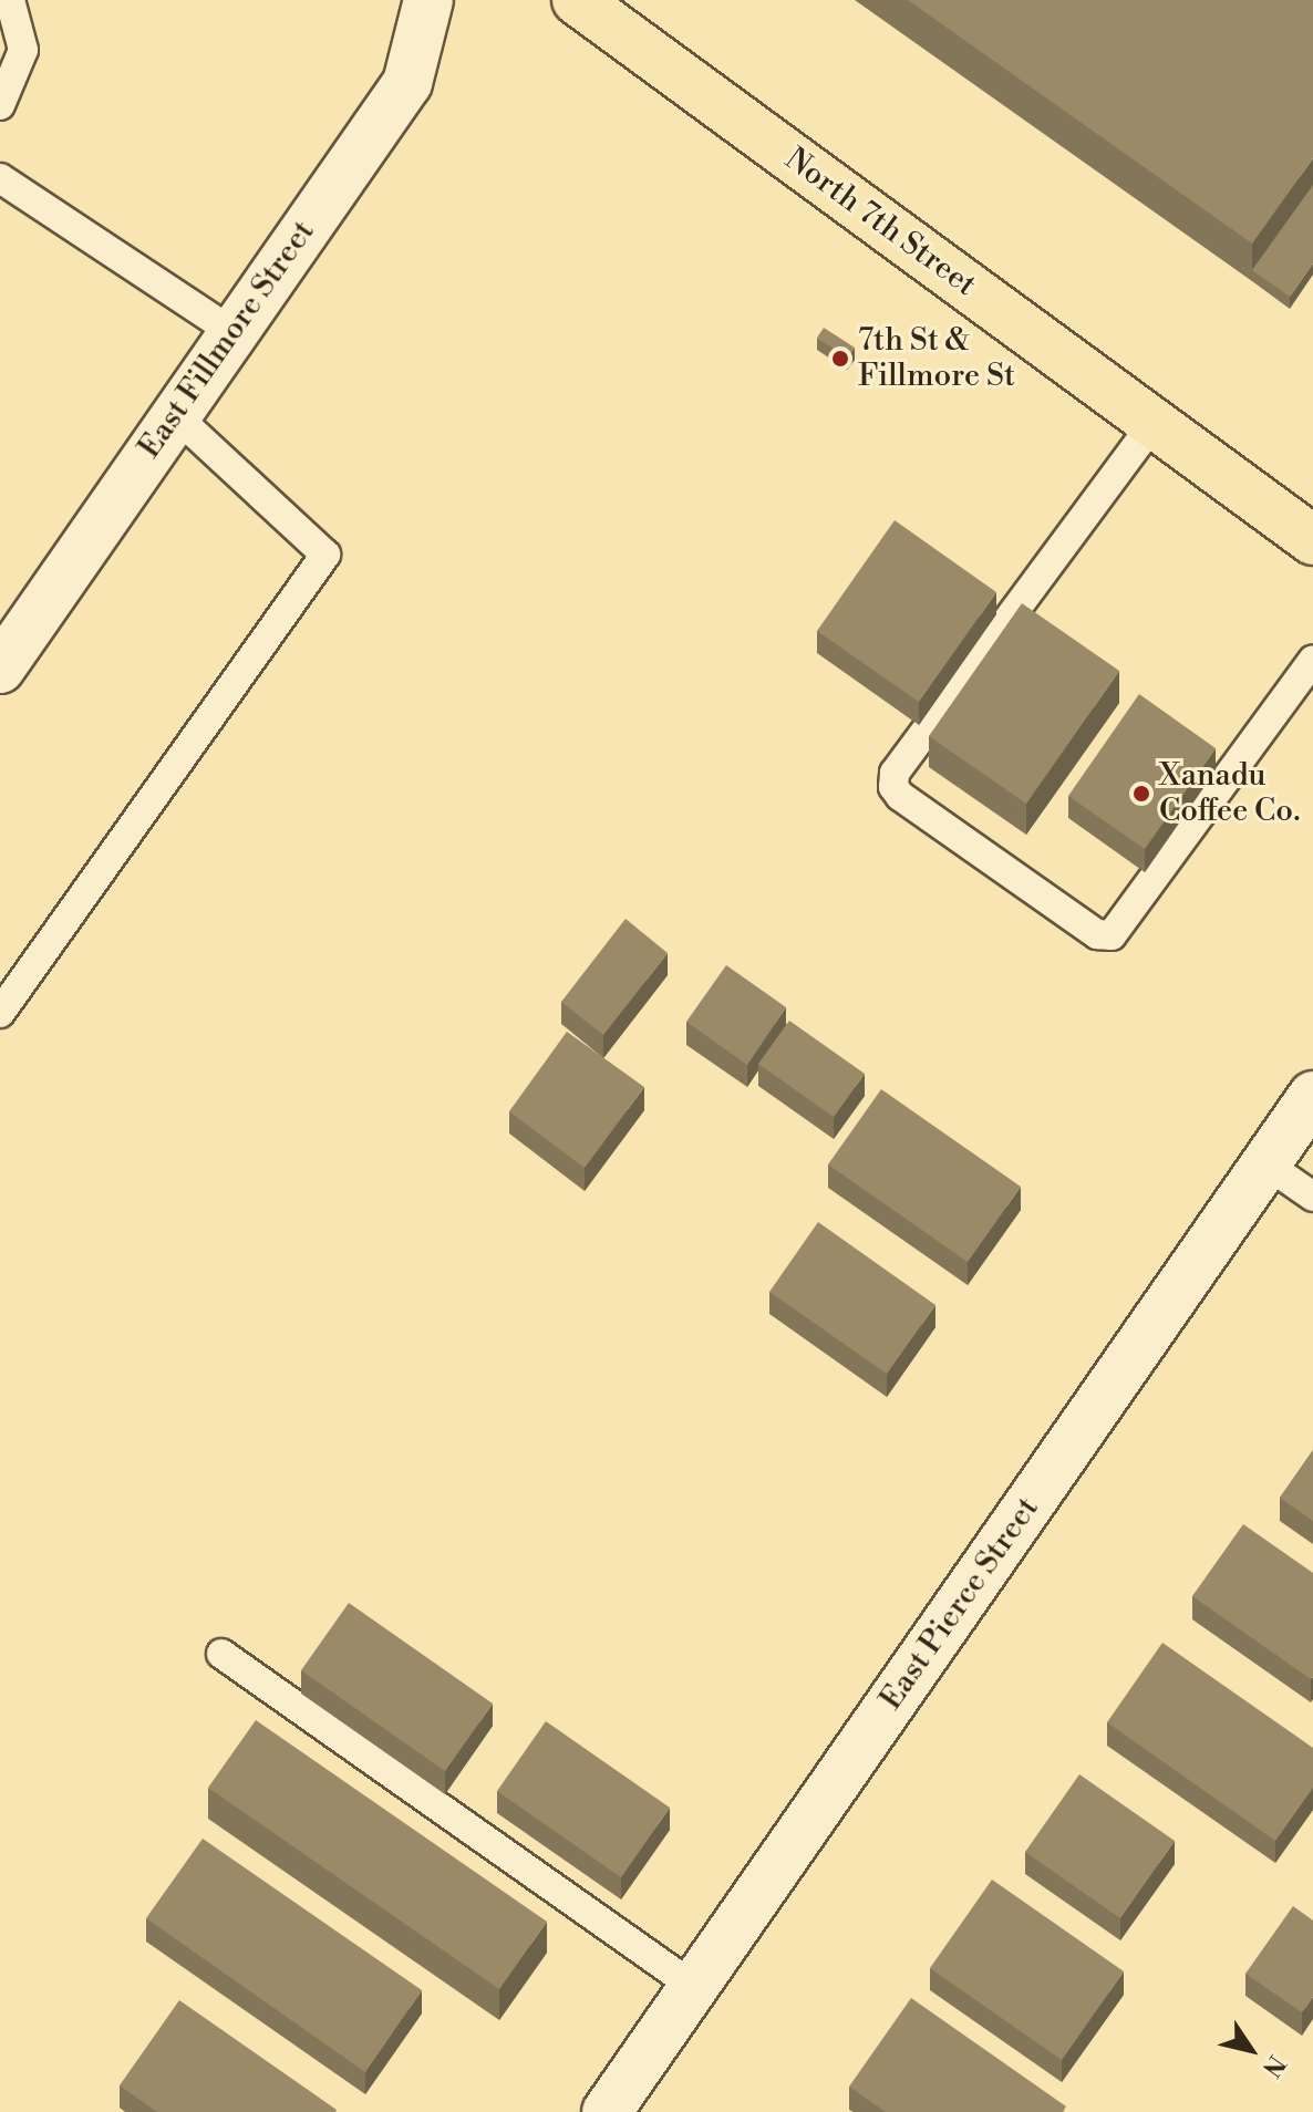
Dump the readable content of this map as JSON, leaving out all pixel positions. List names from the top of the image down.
{
  "streets": {
    "main road": ["North 7th Street"],
    "street": ["East Fillmore Street", "East Pierce Street"]
  },
  "places": ["7th St & Fillmore St", "Xanadu Coffee Co."],
  "north": "bottom right"
}
